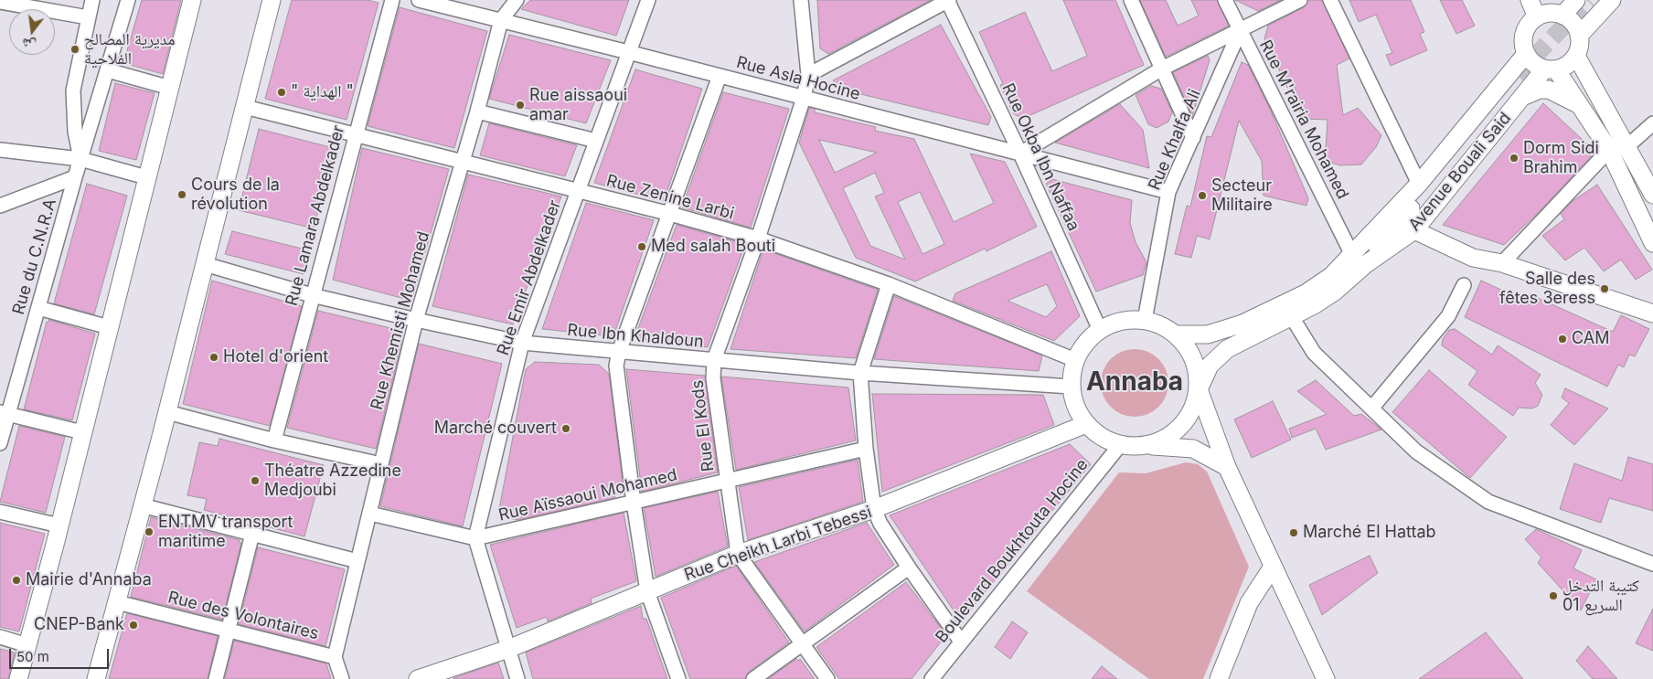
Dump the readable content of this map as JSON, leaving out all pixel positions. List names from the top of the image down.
{
  "streets": {
    "main road": ["Avenue Bouali Said", "Rue Cheikh Larbi Tebessi"],
    "street": [
      "Rue Asla Hocine",
      "Rue M'rairia Mohamed",
      "Rue Khalfa Ali",
      "Rue Okba Ibn Naffaa",
      "Rue Zenine Larbi",
      "Rue Lamara Abdelkader",
      "Rue du C.N.R.A",
      "Rue Emir Abdelkader",
      "Rue Khemisti Mohamed",
      "Rue Ibn Khaldoun",
      "Rue El Kods",
      "Rue Aïssaoui Mohamed",
      "Boulevard Boukhtouta Hocine",
      "Rue des Volontaires"
    ]
  },
  "crossings": [
    ["Rue Asla Hocine", "Rue Khalfa Ali"],
    ["Rue Asla Hocine", "Rue Okba Ibn Naffaa"],
    ["Rue Asla Hocine", "Rue Emir Abdelkader"],
    ["Rue Asla Hocine", "Rue Khemisti Mohamed"],
    ["Rue Asla Hocine", "Rue El Kods"],
    ["Rue M'rairia Mohamed", "Rue Khalfa Ali"],
    ["Rue M'rairia Mohamed", "Avenue Bouali Said"],
    ["Rue Khalfa Ali", "Rue Okba Ibn Naffaa"],
    ["Rue Khalfa Ali", "Avenue Bouali Said"],
    ["Rue Khalfa Ali", "Rue Zenine Larbi"],
    ["Rue Khalfa Ali", "Rue Ibn Khaldoun"],
    ["Rue Khalfa Ali", "Rue Cheikh Larbi Tebessi"],
    ["Rue Khalfa Ali", "Boulevard Boukhtouta Hocine"],
    ["Rue Okba Ibn Naffaa", "Avenue Bouali Said"],
    ["Rue Okba Ibn Naffaa", "Rue Zenine Larbi"],
    ["Rue Okba Ibn Naffaa", "Rue Ibn Khaldoun"],
    ["Rue Okba Ibn Naffaa", "Rue Cheikh Larbi Tebessi"],
    ["Rue Okba Ibn Naffaa", "Boulevard Boukhtouta Hocine"],
    ["Avenue Bouali Said", "Rue Zenine Larbi"],
    ["Avenue Bouali Said", "Rue Ibn Khaldoun"],
    ["Avenue Bouali Said", "Rue Cheikh Larbi Tebessi"],
    ["Avenue Bouali Said", "Boulevard Boukhtouta Hocine"],
    ["Rue Zenine Larbi", "Rue Lamara Abdelkader"],
    ["Rue Zenine Larbi", "Rue Emir Abdelkader"],
    ["Rue Zenine Larbi", "Rue Khemisti Mohamed"],
    ["Rue Zenine Larbi", "Rue Ibn Khaldoun"],
    ["Rue Zenine Larbi", "Rue El Kods"],
    ["Rue Zenine Larbi", "Rue Cheikh Larbi Tebessi"],
    ["Rue Zenine Larbi", "Boulevard Boukhtouta Hocine"],
    ["Rue Lamara Abdelkader", "Rue Ibn Khaldoun"],
    ["Rue Emir Abdelkader", "Rue Ibn Khaldoun"],
    ["Rue Emir Abdelkader", "Rue Aïssaoui Mohamed"],
    ["Rue Emir Abdelkader", "Rue Cheikh Larbi Tebessi"],
    ["Rue Khemisti Mohamed", "Rue Ibn Khaldoun"],
    ["Rue Khemisti Mohamed", "Rue Aïssaoui Mohamed"],
    ["Rue Khemisti Mohamed", "Rue des Volontaires"],
    ["Rue Ibn Khaldoun", "Rue El Kods"],
    ["Rue Ibn Khaldoun", "Rue Cheikh Larbi Tebessi"],
    ["Rue Ibn Khaldoun", "Boulevard Boukhtouta Hocine"],
    ["Rue El Kods", "Rue Aïssaoui Mohamed"],
    ["Rue El Kods", "Rue Cheikh Larbi Tebessi"],
    ["Rue Cheikh Larbi Tebessi", "Boulevard Boukhtouta Hocine"]
  ],
  "districts": ["Annaba"],
  "places": [
    "مديرية المصالح الفلاحية",
    "\" الهداية \"",
    "Rue aissaoui amar",
    "Dorm Sidi Brahim",
    "Cours de la révolution",
    "Secteur Militaire",
    "Med salah Bouti",
    "Salle des fêtes 3eress",
    "CAM",
    "Hotel d'orient",
    "Marché couvert",
    "Théatre Azzedine Medjoubi",
    "ENTMV transport maritime",
    "Marché El Hattab",
    "Mairie d'Annaba",
    "كتيبة التدخل السريع 01",
    "CNEP-Bank"
  ],
  "scale_bar": "50 m",
  "north": "bottom"
}
